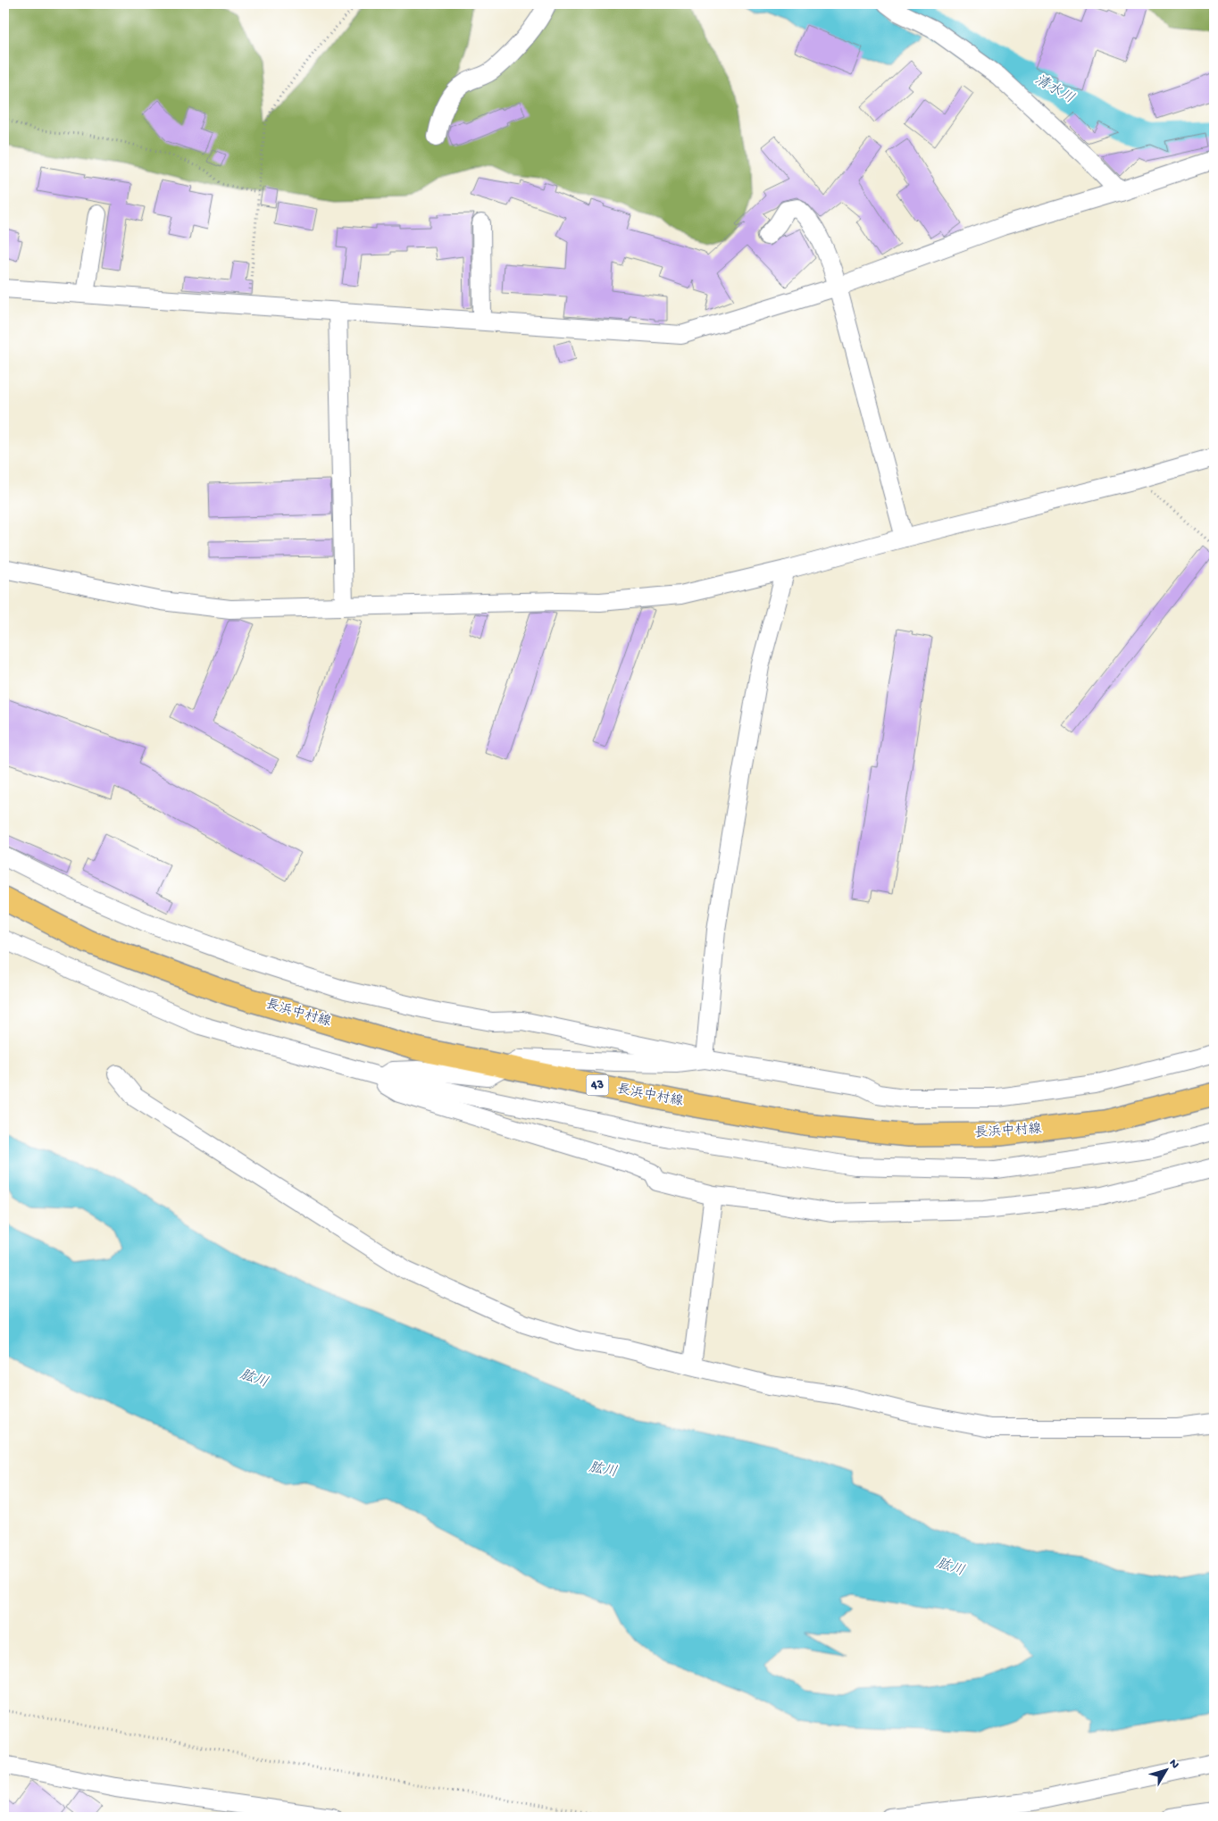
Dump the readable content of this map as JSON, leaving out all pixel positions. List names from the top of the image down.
{
  "streets": {
    "main road": ["長浜中村線", "43"]
  },
  "water": ["清水川", "肱川"],
  "north": "top right"
}
